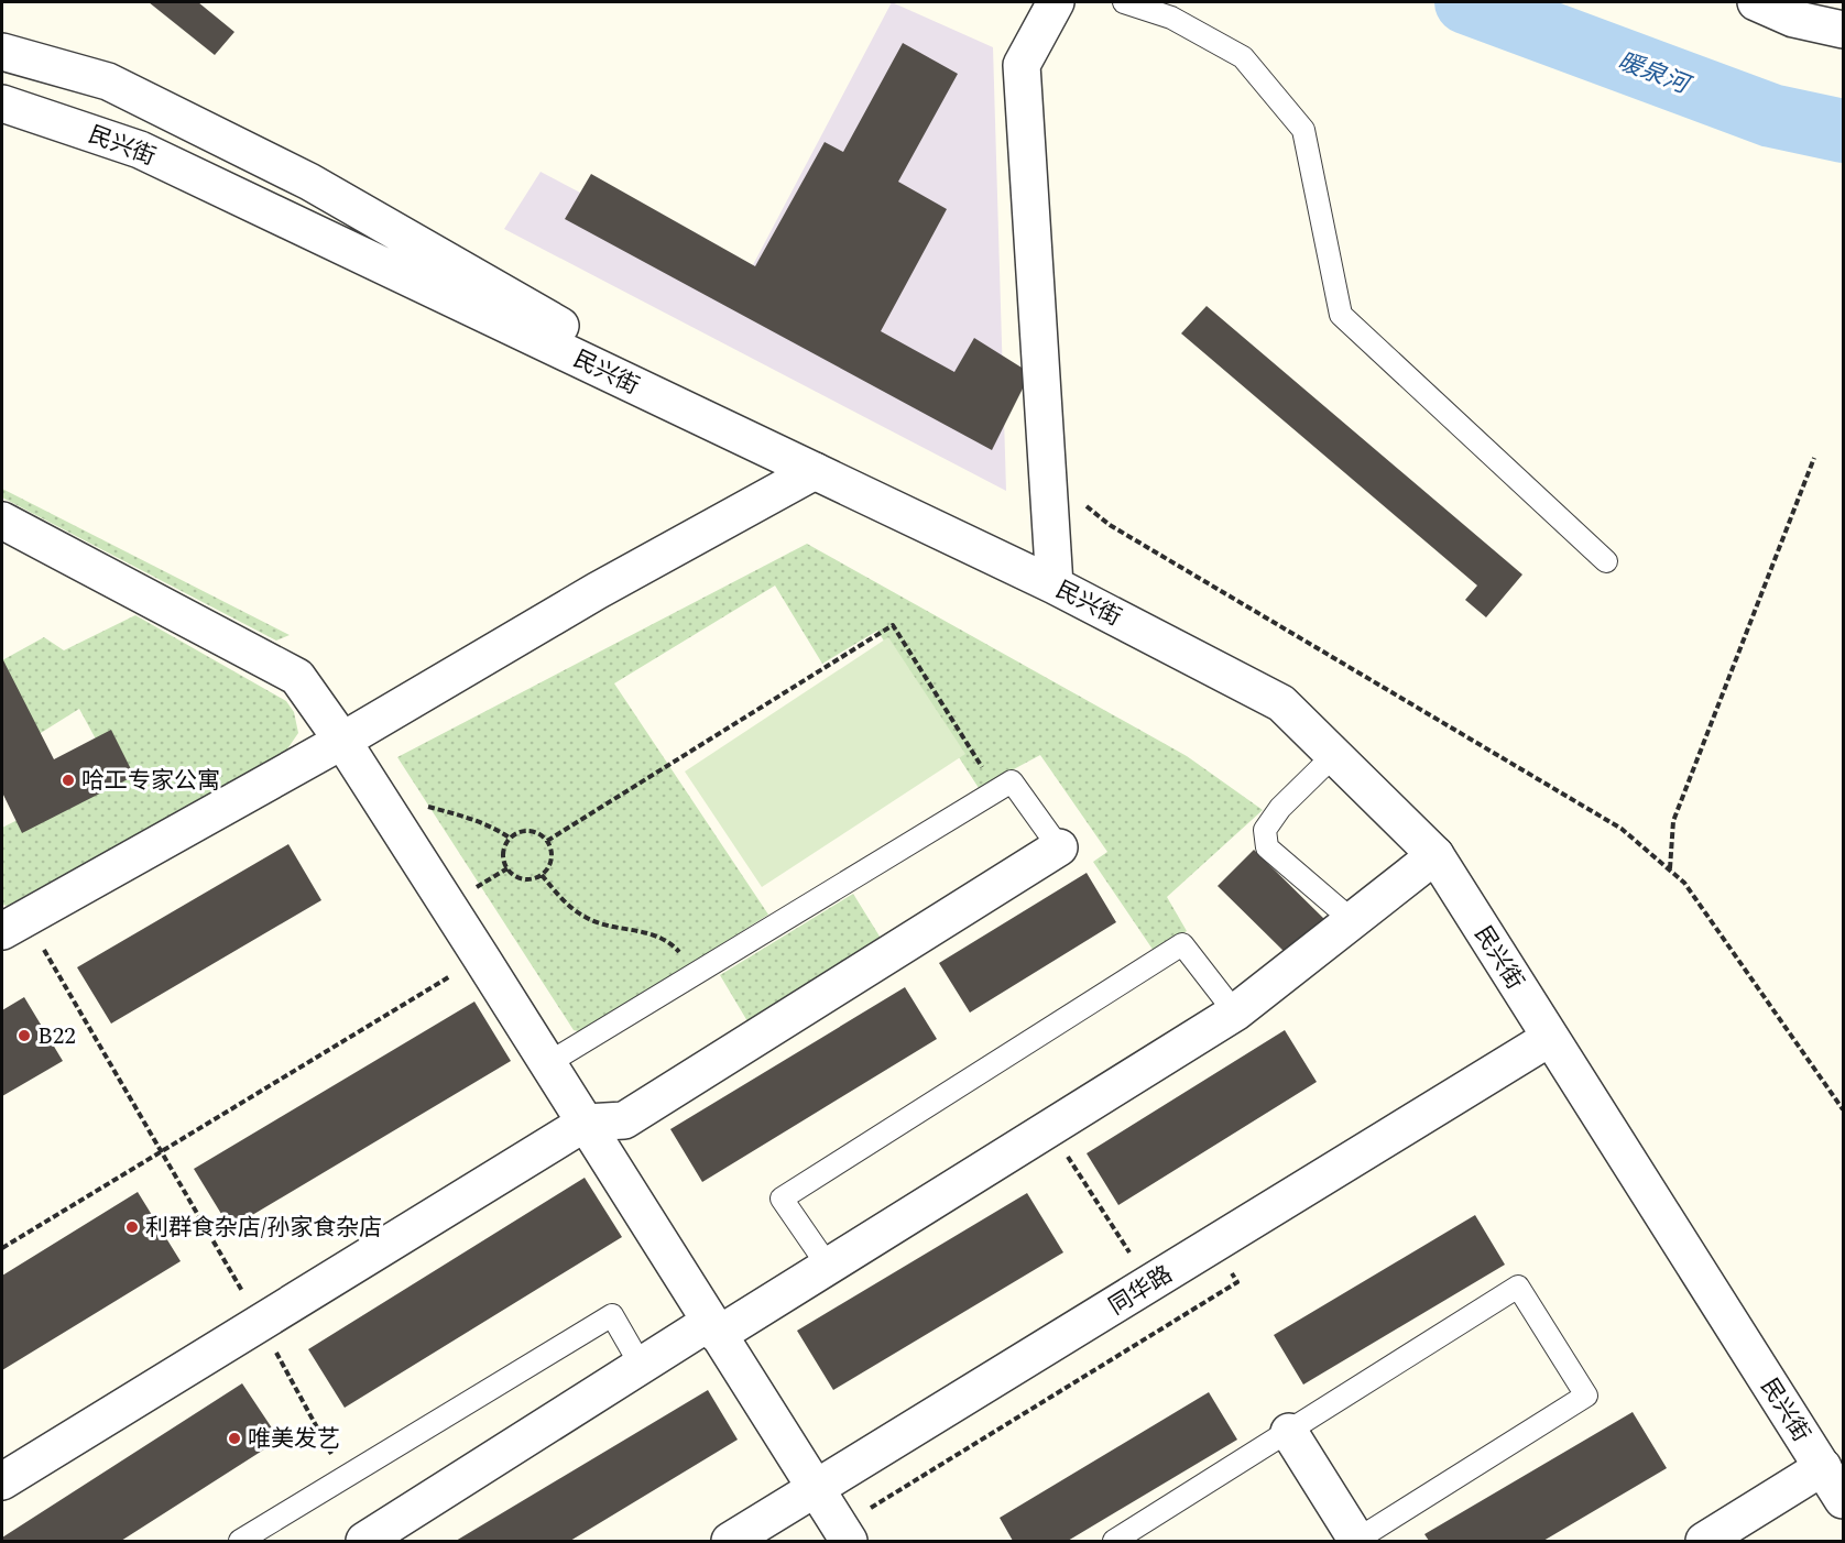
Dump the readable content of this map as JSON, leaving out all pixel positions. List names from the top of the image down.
{
  "streets": {
    "street": ["民兴街", "同华路"]
  },
  "crossings": [
    ["民兴街", "同华路"]
  ],
  "water": ["暖泉河"],
  "places": [
    "哈工专家公寓",
    "B22",
    "利群食杂店/孙家食杂店",
    "唯美发艺"
  ]
}
